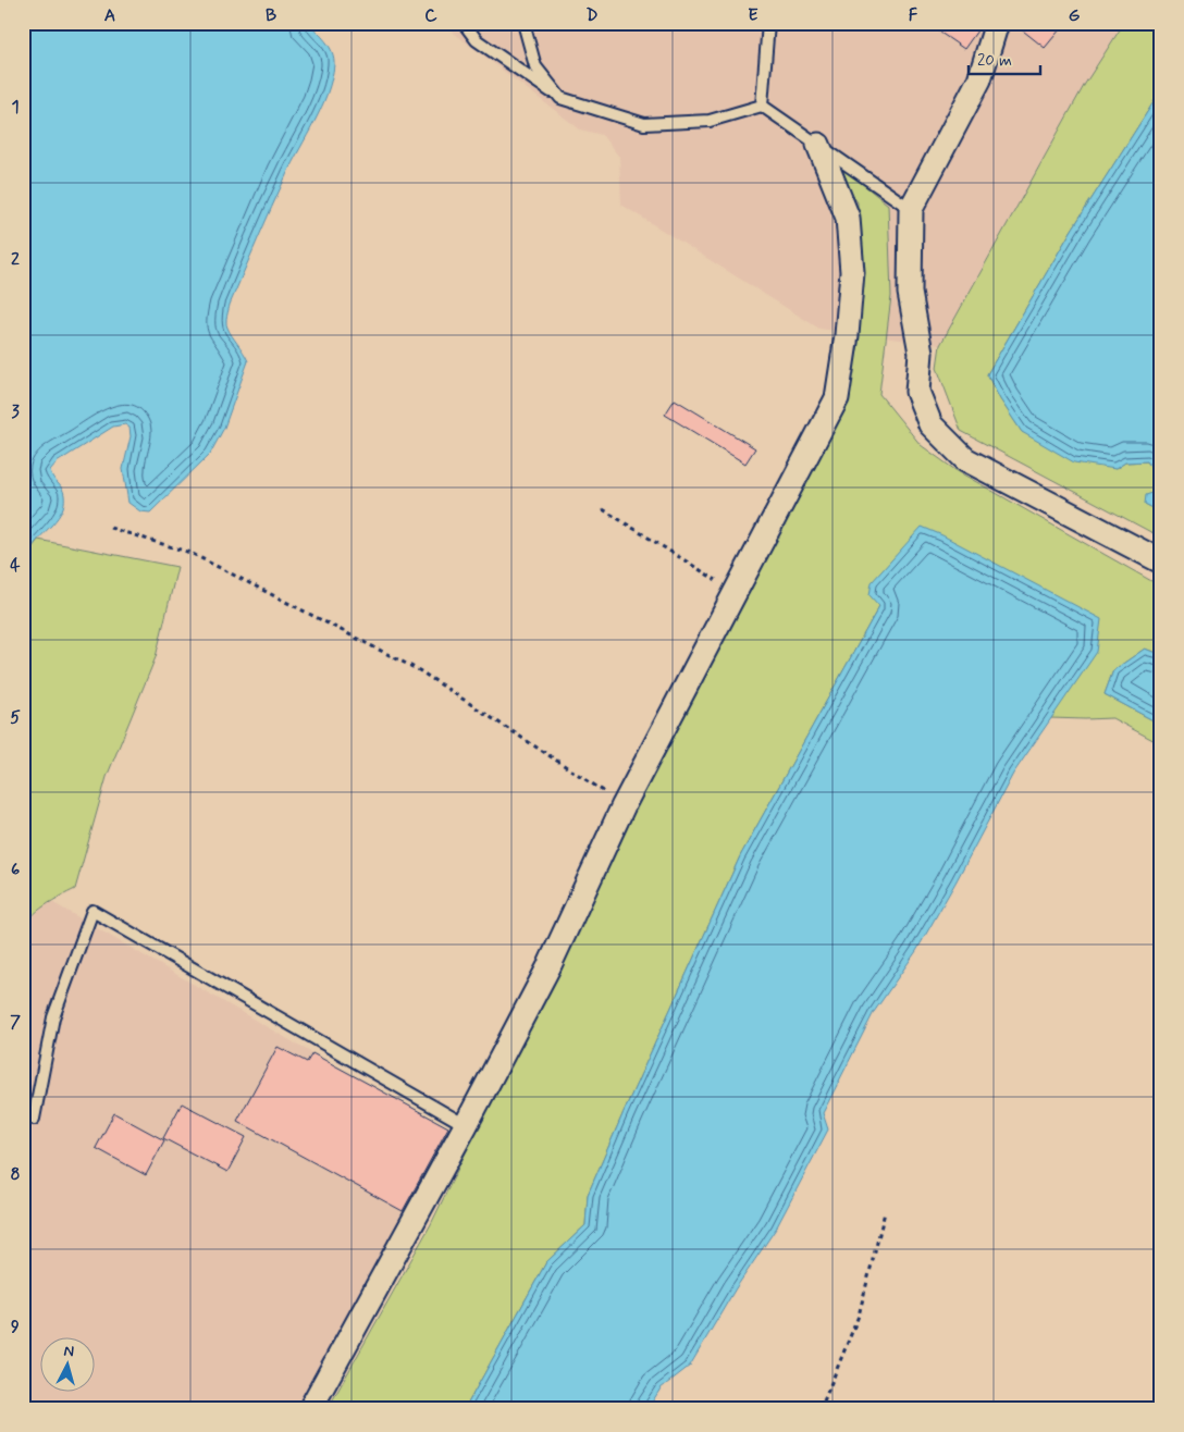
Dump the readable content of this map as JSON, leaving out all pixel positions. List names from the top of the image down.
{
  "scale_bar": "20 m",
  "north": "top",
  "grid": {
    "columns": [
      "A",
      "B",
      "C",
      "D",
      "E",
      "F",
      "G"
    ],
    "rows": [
      "1",
      "2",
      "3",
      "4",
      "5",
      "6",
      "7",
      "8",
      "9"
    ]
  }
}
